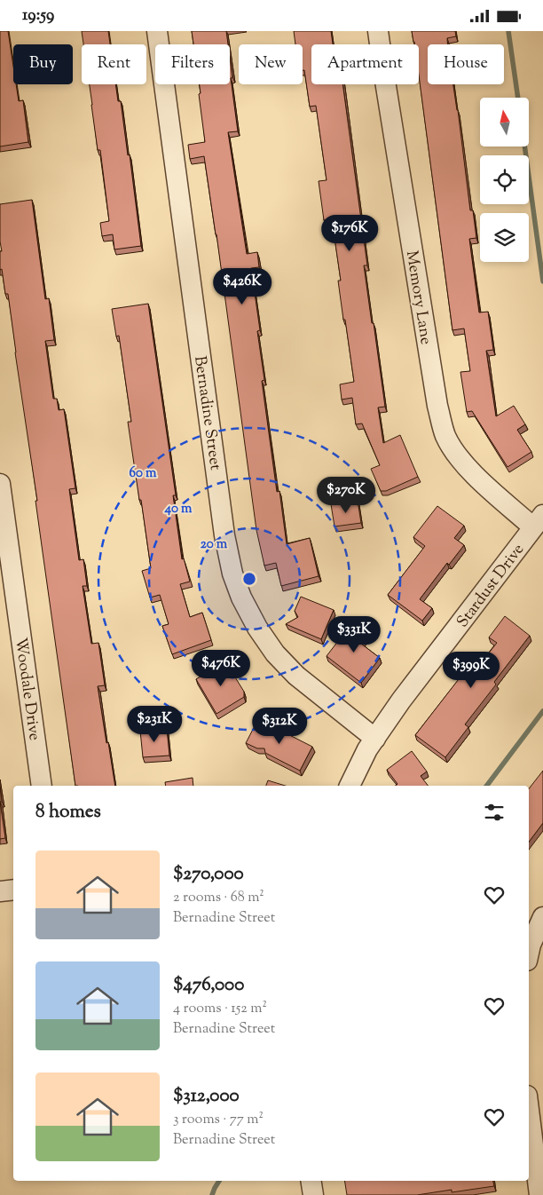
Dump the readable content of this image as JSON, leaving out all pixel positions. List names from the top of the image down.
{
  "streets": {
    "street": [
      "Memory Lane",
      "Bernadine Street",
      "Stardust Drive",
      "Woodale Drive"
    ]
  },
  "crossings": [
    ["Memory Lane", "Stardust Drive"],
    ["Bernadine Street", "Stardust Drive"]
  ],
  "north": "top",
  "page": {
    "status": "19:59",
    "chip": [
      "Buy",
      "Rent",
      "Filters",
      "New",
      "Apartment",
      "House"
    ],
    "price": [
      "$176K",
      "$426K",
      "$270K",
      "$331K",
      "$476K",
      "$399K",
      "$231K",
      "$312K"
    ],
    "heading": "8 homes",
    "list": [
      {
        "name": "$270,000",
        "note": "2 rooms · 68 m² · Bernadine Street"
      },
      {
        "name": "$476,000",
        "note": "4 rooms · 152 m² · Bernadine Street"
      },
      {
        "name": "$312,000",
        "note": "3 rooms · 77 m² · Bernadine Street"
      }
    ]
  },
  "rings": ["60 m", "40 m", "20 m"]
}
